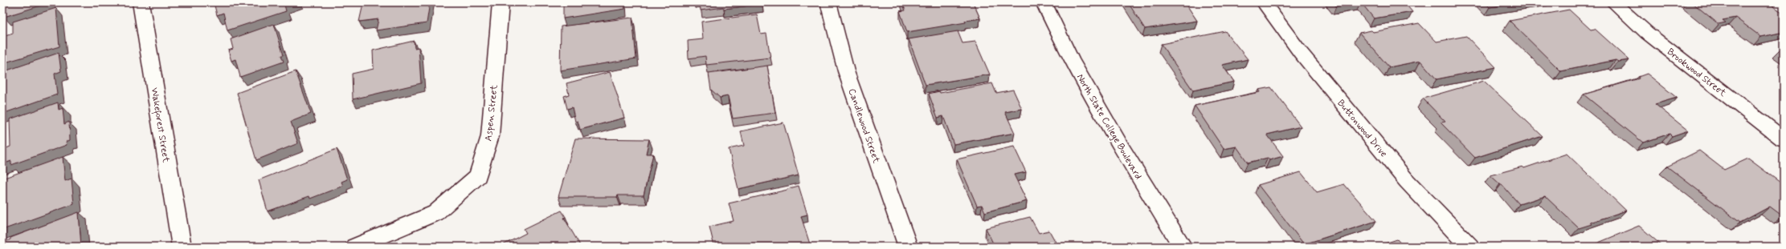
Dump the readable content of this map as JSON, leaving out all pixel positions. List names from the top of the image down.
{
  "streets": {
    "street": [
      "Brookwood Street",
      "Aspen Street",
      "Wakeforest Street",
      "Candlewood Street",
      "North State College Boulevard",
      "Buttonwood Drive"
    ]
  }
}
